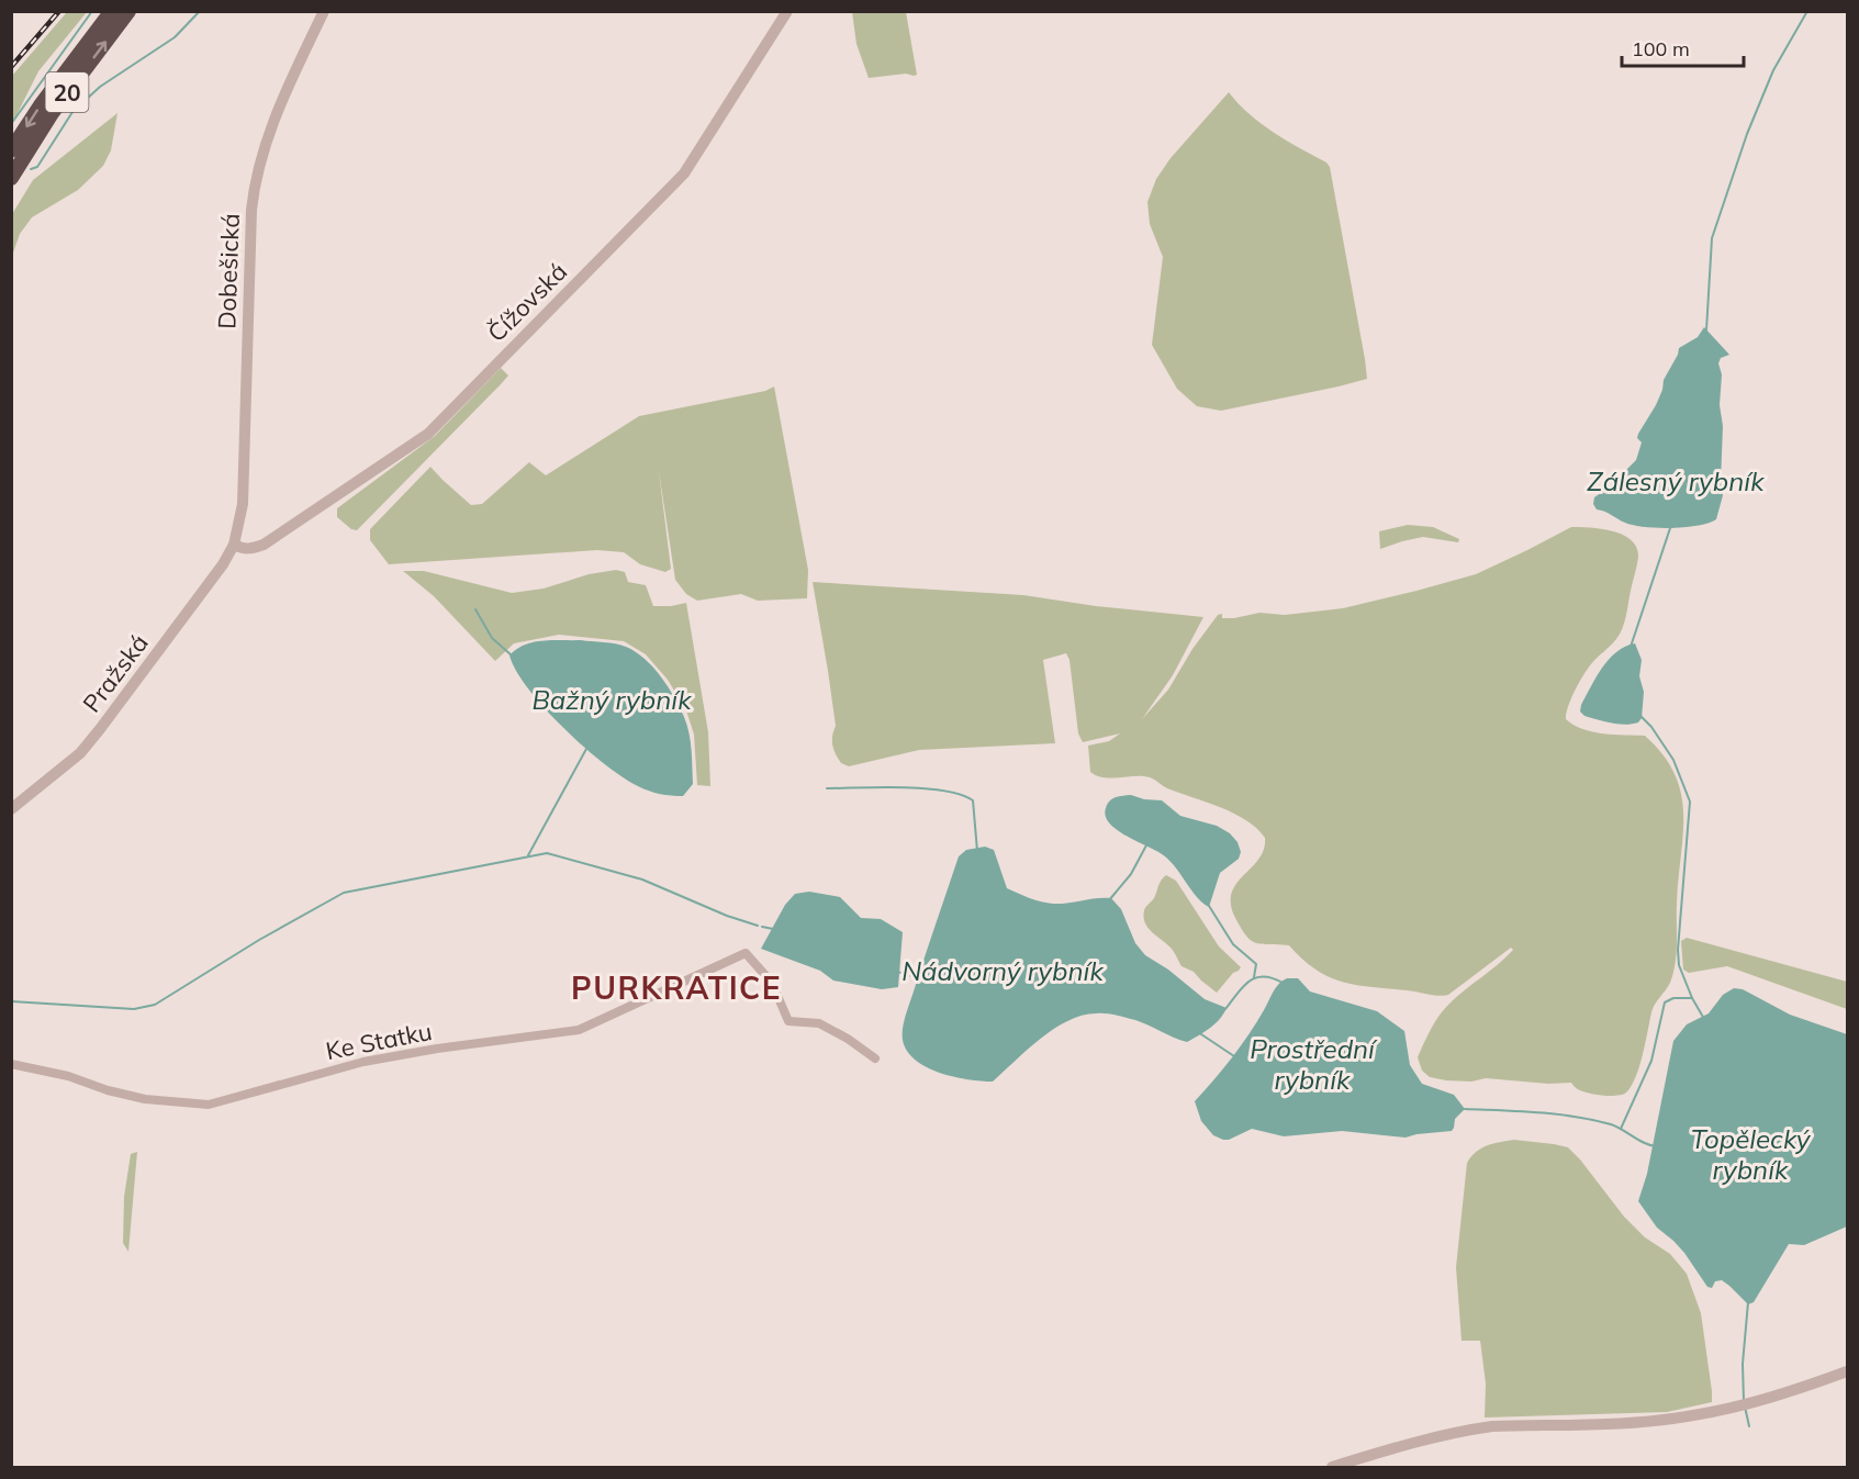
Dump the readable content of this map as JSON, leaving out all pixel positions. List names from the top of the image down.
{
  "streets": {
    "highway": ["20"],
    "street": [
      "Dobešická",
      "Čížovská",
      "Pražská",
      "Ke Statku"
    ]
  },
  "crossings": [
    ["Dobešická", "Čížovská"],
    ["Dobešická", "Pražská"],
    ["Čížovská", "Pražská"]
  ],
  "districts": ["PURKRATICE"],
  "water": [
    "Zálesný rybník",
    "Bažný rybník",
    "Nádvorný rybník",
    "Prostřední rybník",
    "Topělecký rybník"
  ],
  "scale_bar": "100 m"
}
